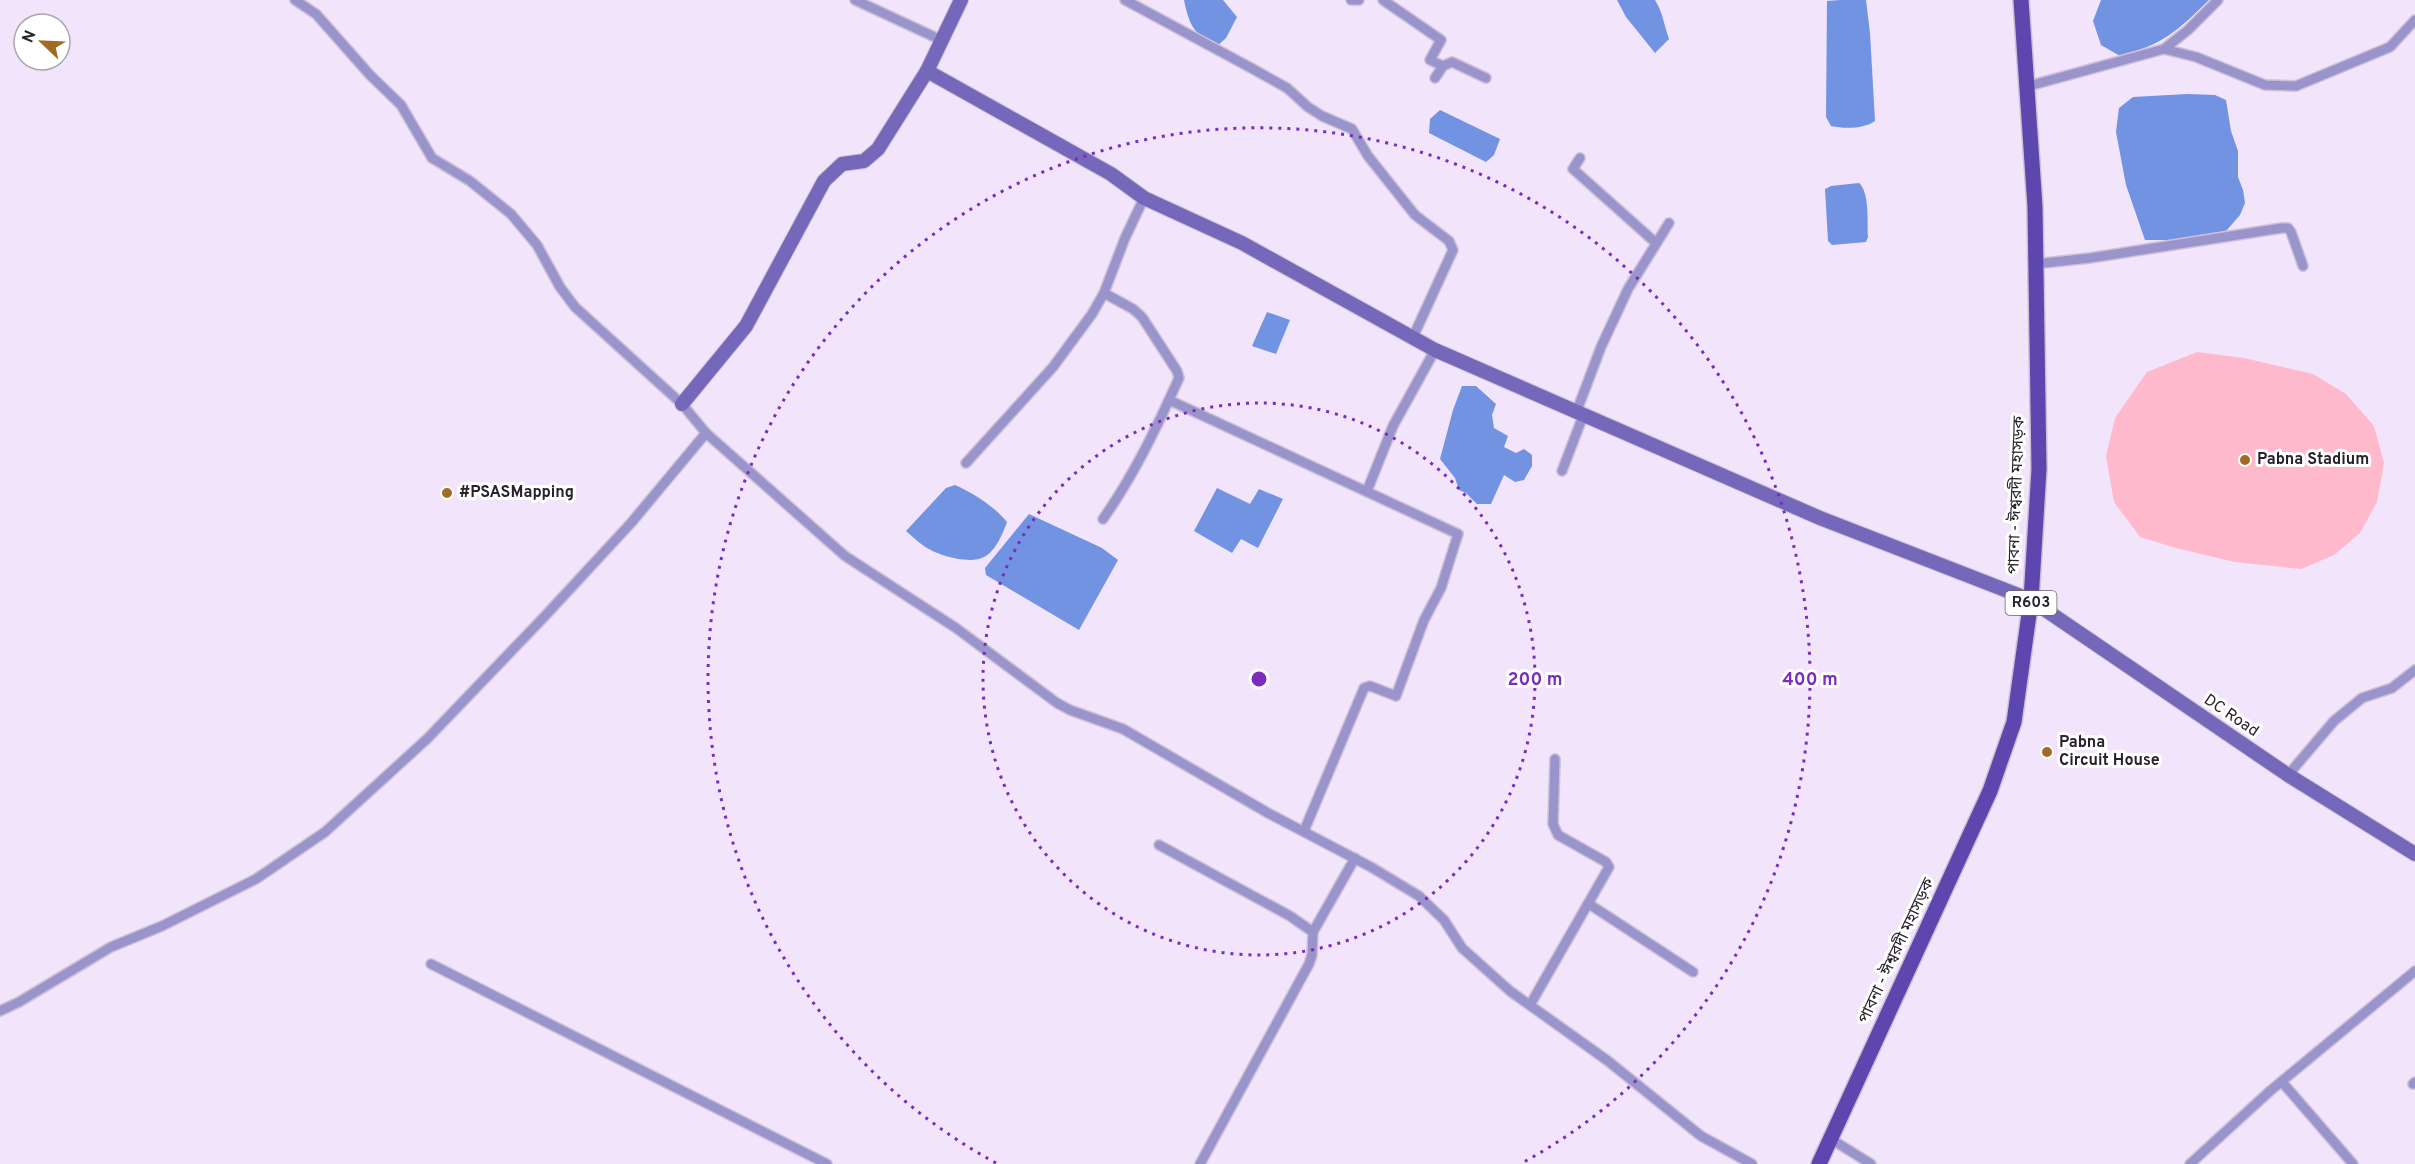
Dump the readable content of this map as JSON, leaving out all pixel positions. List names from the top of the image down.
{
  "streets": {
    "main road": ["পাবনা - ঈশ্বরদী মহাসড়ক", "R603"],
    "street": ["DC Road"]
  },
  "crossings": [
    ["পাবনা - ঈশ্বরদী মহাসড়ক", "DC Road"]
  ],
  "places": ["Pabna Stadium", "#PSASMapping", "Pabna Circuit House"],
  "north": "top left",
  "rings": ["200 m", "400 m"]
}
